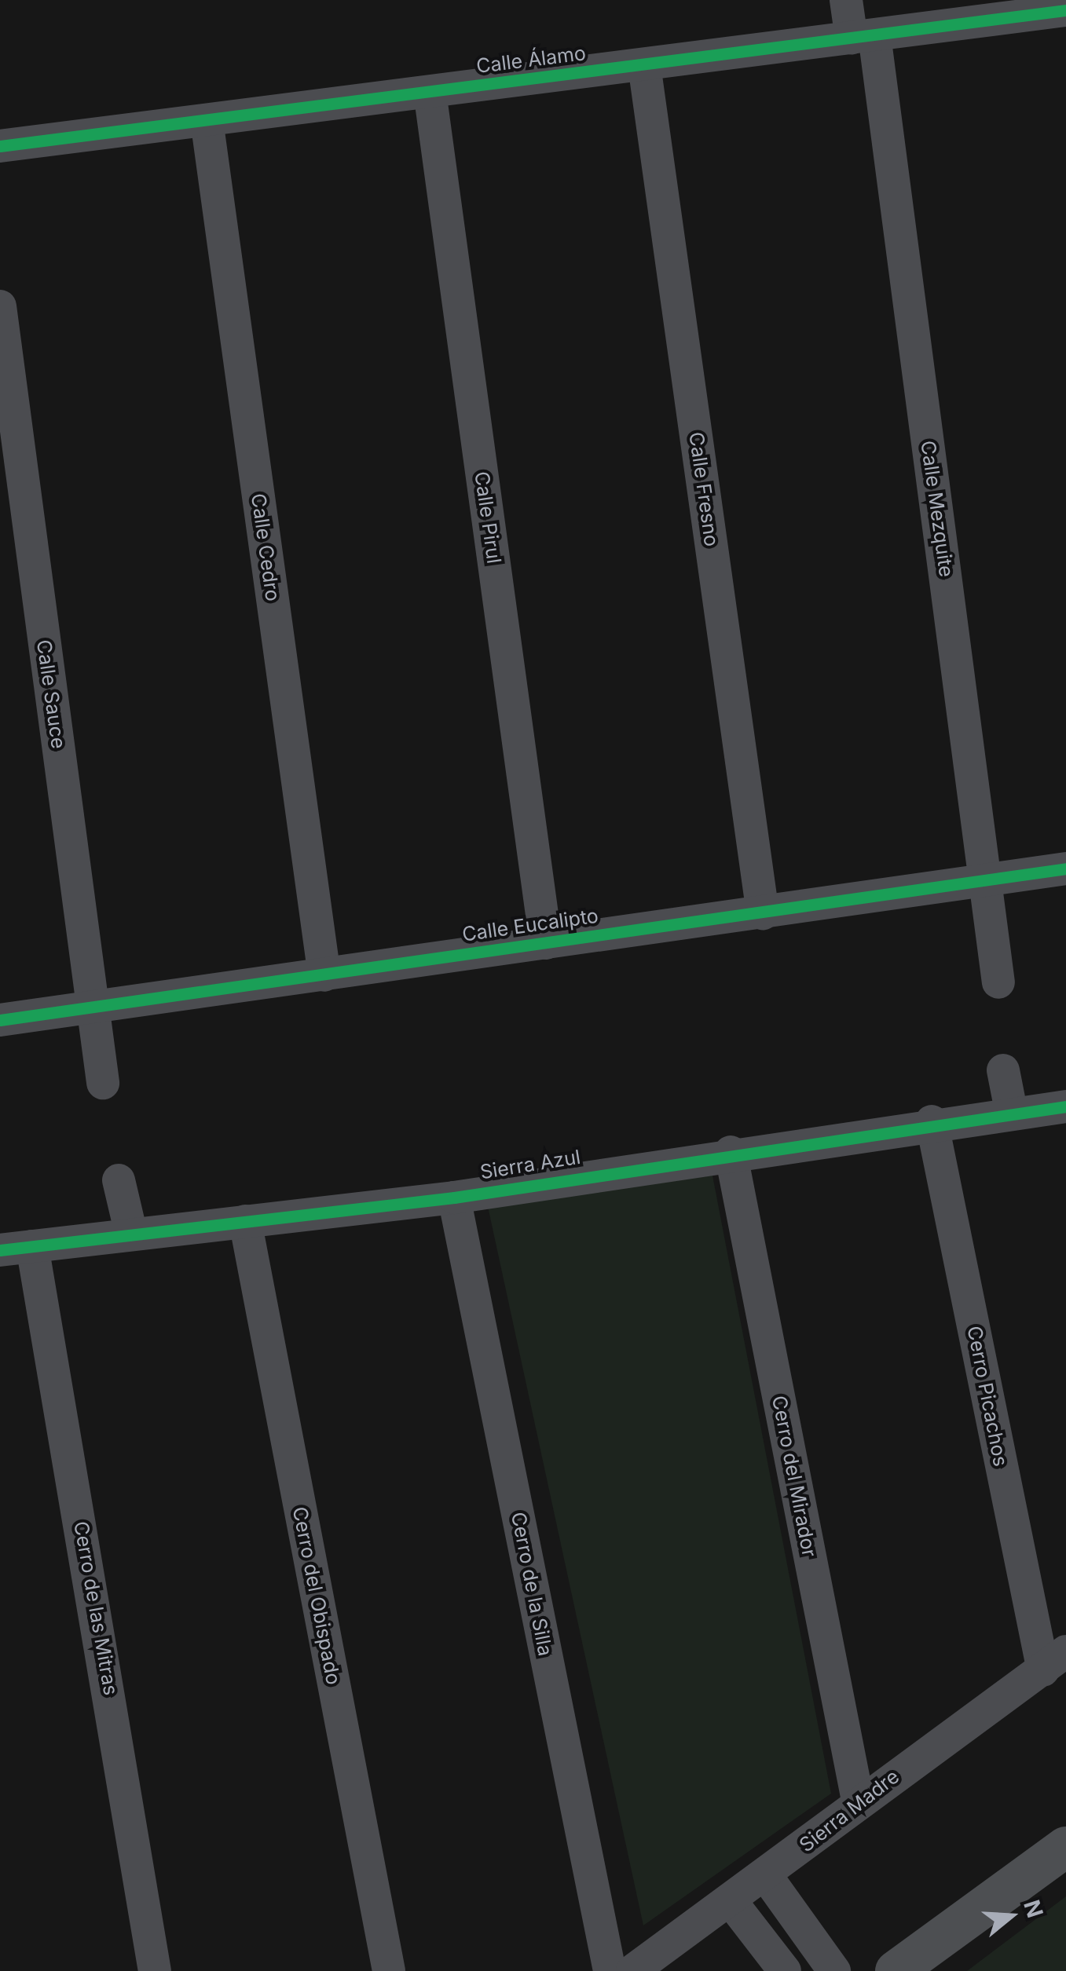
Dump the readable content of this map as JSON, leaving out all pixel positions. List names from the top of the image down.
{
  "streets": {
    "street": [
      "Calle Álamo",
      "Calle Fresno",
      "Calle Mezquite",
      "Calle Pirul",
      "Calle Cedro",
      "Calle Sauce",
      "Calle Eucalipto",
      "Sierra Azul",
      "Cerro Picachos",
      "Cerro del Mirador",
      "Cerro de la Silla",
      "Cerro del Obispado",
      "Cerro de las Mitras",
      "Sierra Madre"
    ]
  },
  "crossings": [
    ["Calle Álamo", "Calle Fresno"],
    ["Calle Álamo", "Calle Mezquite"],
    ["Calle Álamo", "Calle Pirul"],
    ["Calle Álamo", "Calle Cedro"],
    ["Calle Fresno", "Calle Eucalipto"],
    ["Calle Mezquite", "Calle Eucalipto"],
    ["Calle Pirul", "Calle Eucalipto"],
    ["Calle Cedro", "Calle Eucalipto"],
    ["Calle Sauce", "Calle Eucalipto"],
    ["Sierra Azul", "Cerro Picachos"],
    ["Sierra Azul", "Cerro del Mirador"],
    ["Sierra Azul", "Cerro de la Silla"],
    ["Sierra Azul", "Cerro del Obispado"],
    ["Sierra Azul", "Cerro de las Mitras"],
    ["Cerro Picachos", "Sierra Madre"],
    ["Cerro del Mirador", "Sierra Madre"]
  ],
  "north": "right"
}
